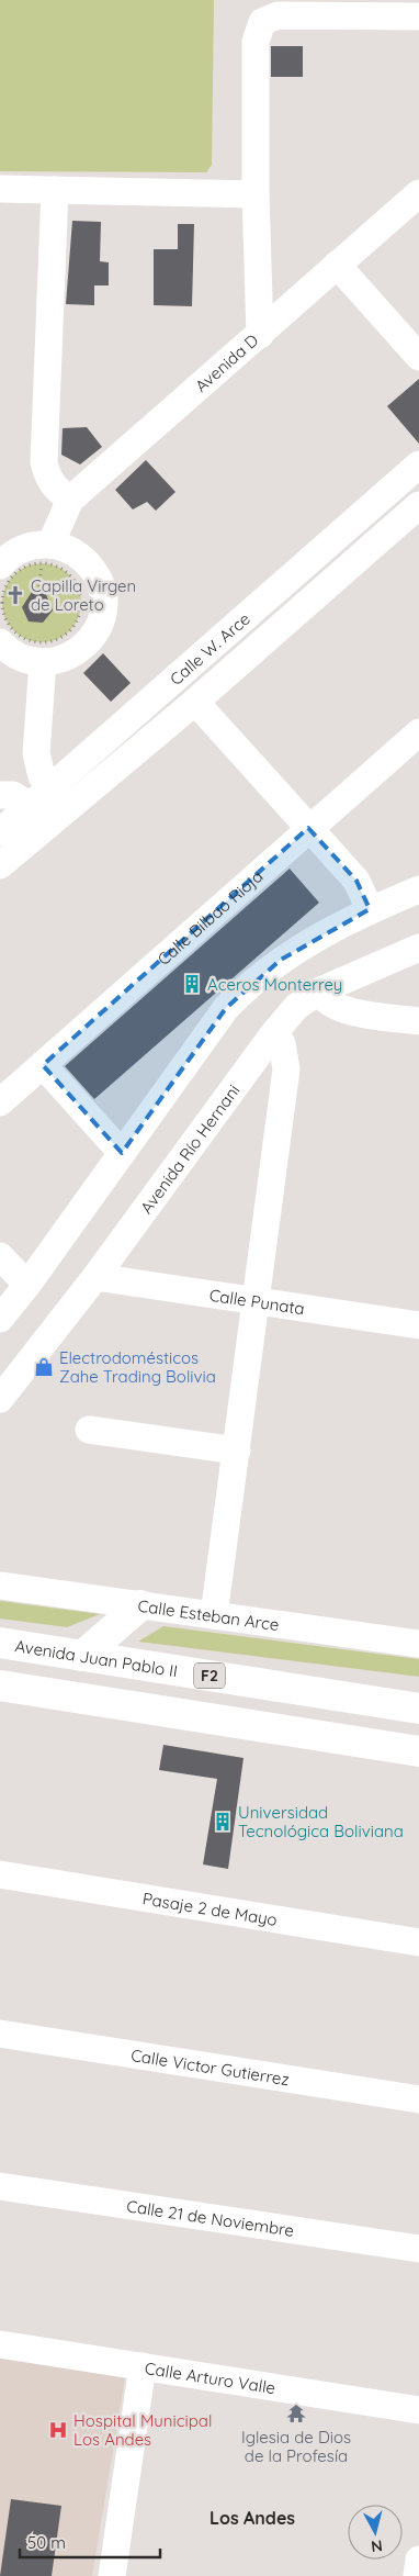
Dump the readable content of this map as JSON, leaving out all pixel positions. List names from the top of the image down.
{
  "streets": {
    "highway": ["Avenida Juan Pablo II", "F2"],
    "street": [
      "Avenida D",
      "Calle W. Arce",
      "Calle Bilbao Rioja",
      "Avenida Río Hernani",
      "Calle Punata",
      "Calle Esteban Arce",
      "Pasaje 2 de Mayo",
      "Calle Victor Gutierrez",
      "Calle 21 de Noviembre",
      "Calle Arturo Valle"
    ]
  },
  "crossings": [
    ["Avenida Río Hernani", "Calle Punata"]
  ],
  "districts": ["Los Andes"],
  "places": {
    "church": ["Capilla Virgen de Loreto"],
    "building": ["Aceros Monterrey", "Universidad Tecnológica Boliviana"],
    "shop": ["Electrodomésticos Zahe Trading Bolivia"],
    "temple": ["Iglesia de Dios de la Profesía"],
    "hospital": ["Hospital Municipal Los Andes"]
  },
  "scale_bar": "50 m",
  "north": "bottom"
}
